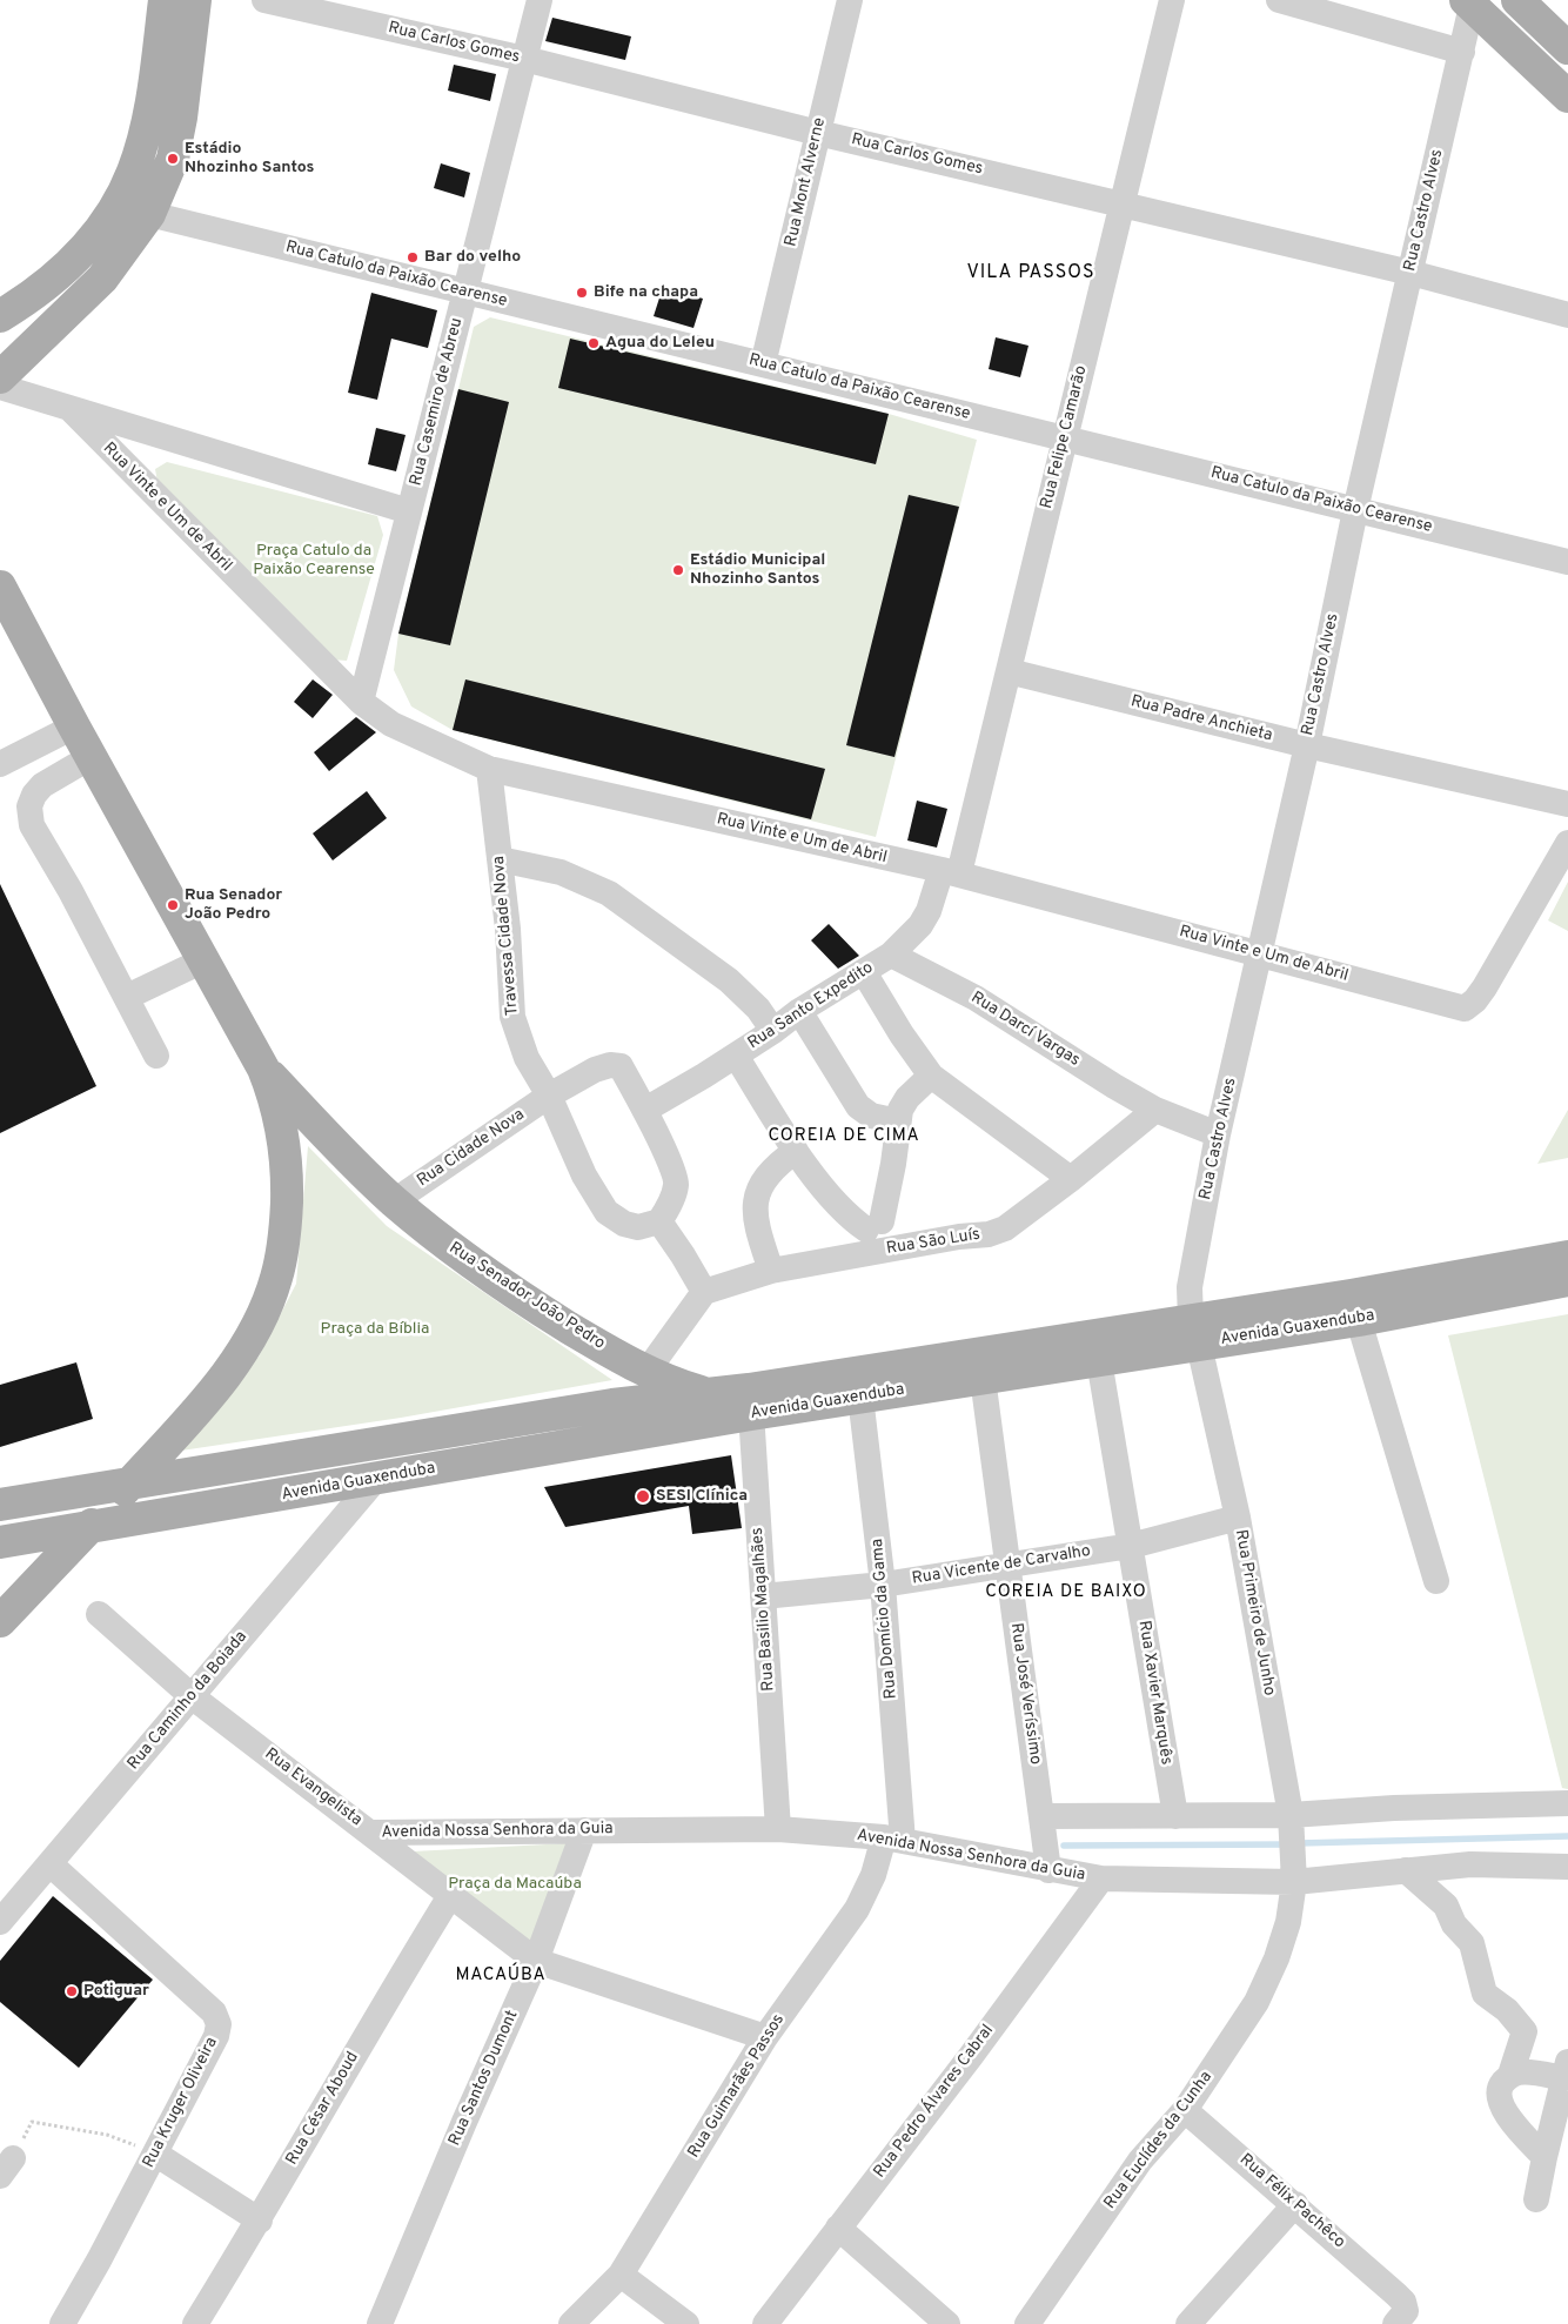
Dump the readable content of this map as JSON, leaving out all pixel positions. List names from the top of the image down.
{
  "streets": {
    "main road": ["Rua Senador João Pedro", "Avenida Guaxenduba"],
    "street": [
      "Rua Carlos Gomes",
      "Rua Mont Alverne",
      "Rua Castro Alves",
      "Rua Catulo da Paixão Cearense",
      "Rua Casemiro de Abreu",
      "Rua Felipe Camarão",
      "Rua Vinte e Um de Abril",
      "Rua Padre Anchieta",
      "Travessa Cidade Nova",
      "Rua Santo Expedito",
      "Rua Darcí Vargas",
      "Rua Cidade Nova",
      "Rua São Luís",
      "Rua Vicente de Carvalho",
      "Rua Basilio Magalhães",
      "Rua Primeiro de Junho",
      "Rua Domício da Gama",
      "Rua Xavier Marquês",
      "Rua José Veríssimo",
      "Rua Caminho da Boiada",
      "Rua Evangelista",
      "Avenida Nossa Senhora da Guia",
      "Rua Santos Dumont",
      "Rua Guimarães Passos",
      "Rua Pedro Álvares Cabral",
      "Rua Kruger Oliveira",
      "Rua César Aboud",
      "Rua Euclídes da Cunha",
      "Rua Félix Pachêco"
    ]
  },
  "crossings": [
    ["Rua Carlos Gomes", "Rua Mont Alverne"],
    ["Rua Carlos Gomes", "Rua Castro Alves"],
    ["Rua Carlos Gomes", "Rua Casemiro de Abreu"],
    ["Rua Carlos Gomes", "Rua Felipe Camarão"],
    ["Rua Mont Alverne", "Rua Catulo da Paixão Cearense"],
    ["Rua Castro Alves", "Rua Catulo da Paixão Cearense"],
    ["Rua Castro Alves", "Rua Vinte e Um de Abril"],
    ["Rua Castro Alves", "Rua Padre Anchieta"],
    ["Rua Castro Alves", "Avenida Guaxenduba"],
    ["Rua Castro Alves", "Rua Primeiro de Junho"],
    ["Rua Catulo da Paixão Cearense", "Rua Casemiro de Abreu"],
    ["Rua Catulo da Paixão Cearense", "Rua Felipe Camarão"],
    ["Rua Casemiro de Abreu", "Rua Vinte e Um de Abril"],
    ["Rua Felipe Camarão", "Rua Vinte e Um de Abril"],
    ["Rua Felipe Camarão", "Rua Padre Anchieta"],
    ["Rua Felipe Camarão", "Rua Santo Expedito"],
    ["Rua Vinte e Um de Abril", "Travessa Cidade Nova"],
    ["Rua Vinte e Um de Abril", "Rua Santo Expedito"],
    ["Travessa Cidade Nova", "Rua Cidade Nova"],
    ["Rua Santo Expedito", "Rua Darcí Vargas"],
    ["Rua Santo Expedito", "Rua Cidade Nova"],
    ["Rua Darcí Vargas", "Rua São Luís"],
    ["Rua Cidade Nova", "Rua Senador João Pedro"],
    ["Rua Senador João Pedro", "Avenida Guaxenduba"],
    ["Avenida Guaxenduba", "Rua Basilio Magalhães"],
    ["Avenida Guaxenduba", "Rua Primeiro de Junho"],
    ["Avenida Guaxenduba", "Rua Domício da Gama"],
    ["Avenida Guaxenduba", "Rua Xavier Marquês"],
    ["Avenida Guaxenduba", "Rua José Veríssimo"],
    ["Avenida Guaxenduba", "Rua Caminho da Boiada"],
    ["Rua Vicente de Carvalho", "Rua Basilio Magalhães"],
    ["Rua Vicente de Carvalho", "Rua Primeiro de Junho"],
    ["Rua Vicente de Carvalho", "Rua Domício da Gama"],
    ["Rua Vicente de Carvalho", "Rua Xavier Marquês"],
    ["Rua Vicente de Carvalho", "Rua José Veríssimo"],
    ["Rua Basilio Magalhães", "Avenida Nossa Senhora da Guia"],
    ["Rua Primeiro de Junho", "Avenida Nossa Senhora da Guia"],
    ["Rua Primeiro de Junho", "Rua Euclídes da Cunha"],
    ["Rua Domício da Gama", "Avenida Nossa Senhora da Guia"],
    ["Rua Domício da Gama", "Rua Guimarães Passos"],
    ["Rua José Veríssimo", "Avenida Nossa Senhora da Guia"],
    ["Rua Caminho da Boiada", "Rua Evangelista"],
    ["Rua Caminho da Boiada", "Rua Kruger Oliveira"],
    ["Rua Evangelista", "Avenida Nossa Senhora da Guia"],
    ["Rua Evangelista", "Rua Santos Dumont"],
    ["Rua Evangelista", "Rua Guimarães Passos"],
    ["Rua Evangelista", "Rua César Aboud"],
    ["Avenida Nossa Senhora da Guia", "Rua Santos Dumont"],
    ["Avenida Nossa Senhora da Guia", "Rua Guimarães Passos"],
    ["Avenida Nossa Senhora da Guia", "Rua Pedro Álvares Cabral"],
    ["Avenida Nossa Senhora da Guia", "Rua Euclídes da Cunha"],
    ["Rua Euclídes da Cunha", "Rua Félix Pachêco"]
  ],
  "districts": [
    "VILA PASSOS",
    "COREIA DE CIMA",
    "COREIA DE BAIXO",
    "MACAÚBA"
  ],
  "parks": ["Praça Catulo da Paixão Cearense", "Praça da Bíblia", "Praça da Macaúba"],
  "places": [
    "Estádio Nhozinho Santos",
    "Bar do velho",
    "Bife na chapa",
    "Agua do Leleu",
    "Estádio Municipal Nhozinho Santos",
    "Rua Senador João Pedro",
    "SESI Clínica",
    "Potiguar"
  ]
}
